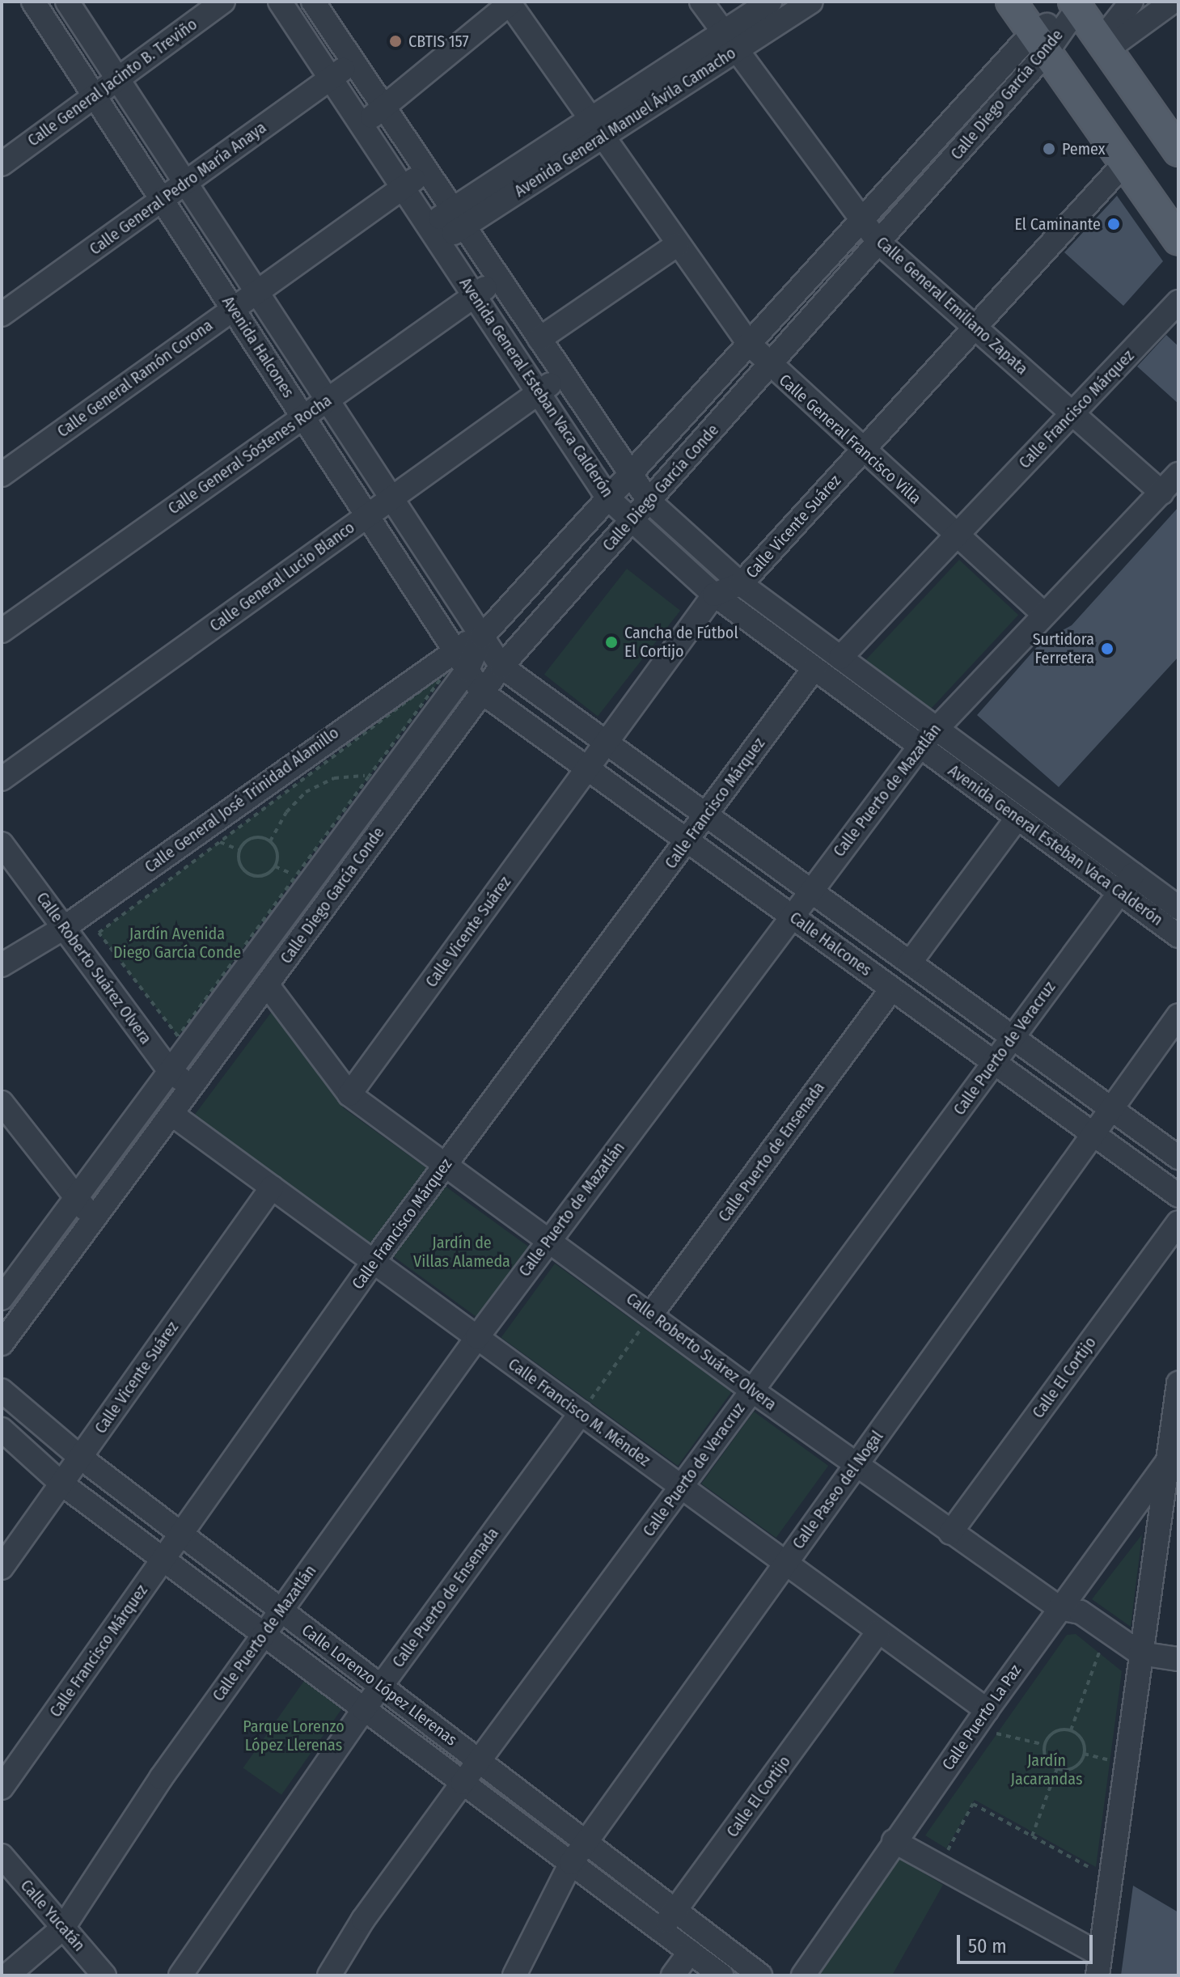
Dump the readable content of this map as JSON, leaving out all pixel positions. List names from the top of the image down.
{
  "streets": {
    "street": [
      "Calle General Jacinto B. Treviño",
      "Calle Diego García Conde",
      "Avenida General Manuel Ávila Camacho",
      "Calle General Pedro María Anaya",
      "Calle General Emiliano Zapata",
      "Avenida Halcones",
      "Calle General Ramón Corona",
      "Avenida General Esteban Vaca Calderón",
      "Calle Francisco Márquez",
      "Calle General Francisco Villa",
      "Calle General Sóstenes Rocha",
      "Calle Vicente Suárez",
      "Calle General Lucio Blanco",
      "Calle Puerto de Mazatlán",
      "Calle General José Trinidad Alamillo",
      "Calle Halcones",
      "Calle Roberto Suárez Olvera",
      "Calle Puerto de Veracruz",
      "Calle Puerto de Ensenada",
      "Calle El Cortijo",
      "Calle Francisco M. Méndez",
      "Calle Paseo del Nogal",
      "Calle Lorenzo López Llerenas",
      "Calle Puerto La Paz",
      "Calle Yucatán"
    ]
  },
  "crossings": [
    ["Calle General Jacinto B. Treviño", "Avenida Halcones"],
    ["Calle Diego García Conde", "Calle General Emiliano Zapata"],
    ["Calle Diego García Conde", "Avenida Halcones"],
    ["Calle Diego García Conde", "Avenida General Esteban Vaca Calderón"],
    ["Calle Diego García Conde", "Calle General Francisco Villa"],
    ["Calle Diego García Conde", "Calle General José Trinidad Alamillo"],
    ["Calle Diego García Conde", "Calle Halcones"],
    ["Calle Diego García Conde", "Calle Roberto Suárez Olvera"],
    ["Calle Diego García Conde", "Calle Francisco M. Méndez"],
    ["Avenida General Manuel Ávila Camacho", "Calle General Emiliano Zapata"],
    ["Avenida General Manuel Ávila Camacho", "Avenida General Esteban Vaca Calderón"],
    ["Avenida General Manuel Ávila Camacho", "Calle General Francisco Villa"],
    ["Calle General Pedro María Anaya", "Avenida Halcones"],
    ["Calle General Pedro María Anaya", "Avenida General Esteban Vaca Calderón"],
    ["Calle General Emiliano Zapata", "Calle Francisco Márquez"],
    ["Calle General Emiliano Zapata", "Calle Vicente Suárez"],
    ["Calle General Emiliano Zapata", "Calle Puerto de Mazatlán"],
    ["Avenida Halcones", "Calle General Ramón Corona"],
    ["Avenida Halcones", "Calle General Sóstenes Rocha"],
    ["Avenida Halcones", "Calle General Lucio Blanco"],
    ["Avenida Halcones", "Calle General José Trinidad Alamillo"],
    ["Avenida Halcones", "Calle Halcones"],
    ["Calle General Ramón Corona", "Avenida General Esteban Vaca Calderón"],
    ["Avenida General Esteban Vaca Calderón", "Calle Francisco Márquez"],
    ["Avenida General Esteban Vaca Calderón", "Calle General Sóstenes Rocha"],
    ["Avenida General Esteban Vaca Calderón", "Calle Vicente Suárez"],
    ["Avenida General Esteban Vaca Calderón", "Calle General Lucio Blanco"],
    ["Avenida General Esteban Vaca Calderón", "Calle Puerto de Mazatlán"],
    ["Avenida General Esteban Vaca Calderón", "Calle Puerto de Veracruz"],
    ["Calle Francisco Márquez", "Calle General Francisco Villa"],
    ["Calle Francisco Márquez", "Calle Halcones"],
    ["Calle Francisco Márquez", "Calle Roberto Suárez Olvera"],
    ["Calle Francisco Márquez", "Calle Francisco M. Méndez"],
    ["Calle Francisco Márquez", "Calle Lorenzo López Llerenas"],
    ["Calle General Francisco Villa", "Calle Vicente Suárez"],
    ["Calle General Francisco Villa", "Calle Puerto de Mazatlán"],
    ["Calle Vicente Suárez", "Calle Halcones"],
    ["Calle Vicente Suárez", "Calle Roberto Suárez Olvera"],
    ["Calle Vicente Suárez", "Calle Francisco M. Méndez"],
    ["Calle Vicente Suárez", "Calle Lorenzo López Llerenas"],
    ["Calle Puerto de Mazatlán", "Calle Halcones"],
    ["Calle Puerto de Mazatlán", "Calle Roberto Suárez Olvera"],
    ["Calle Puerto de Mazatlán", "Calle Francisco M. Méndez"],
    ["Calle Puerto de Mazatlán", "Calle Lorenzo López Llerenas"],
    ["Calle Puerto de Mazatlán", "Calle Yucatán"],
    ["Calle General José Trinidad Alamillo", "Calle Roberto Suárez Olvera"],
    ["Calle Halcones", "Calle Puerto de Veracruz"],
    ["Calle Halcones", "Calle Puerto de Ensenada"],
    ["Calle Halcones", "Calle Paseo del Nogal"],
    ["Calle Roberto Suárez Olvera", "Calle Puerto de Veracruz"],
    ["Calle Roberto Suárez Olvera", "Calle Puerto de Ensenada"],
    ["Calle Roberto Suárez Olvera", "Calle El Cortijo"],
    ["Calle Roberto Suárez Olvera", "Calle Paseo del Nogal"],
    ["Calle Roberto Suárez Olvera", "Calle Puerto La Paz"],
    ["Calle Puerto de Veracruz", "Calle Francisco M. Méndez"],
    ["Calle Puerto de Veracruz", "Calle Lorenzo López Llerenas"],
    ["Calle Puerto de Ensenada", "Calle Francisco M. Méndez"],
    ["Calle Puerto de Ensenada", "Calle Lorenzo López Llerenas"],
    ["Calle El Cortijo", "Calle Francisco M. Méndez"],
    ["Calle El Cortijo", "Calle Lorenzo López Llerenas"],
    ["Calle Francisco M. Méndez", "Calle Paseo del Nogal"],
    ["Calle Francisco M. Méndez", "Calle Puerto La Paz"],
    ["Calle Paseo del Nogal", "Calle Lorenzo López Llerenas"]
  ],
  "parks": [
    "Jardín Avenida Diego García Conde",
    "Jardín de Villas Alameda",
    "Parque Lorenzo López Llerenas",
    "Jardín Jacarandas"
  ],
  "places": [
    "CBTIS 157",
    "Pemex",
    "El Caminante",
    "Cancha de Fútbol El Cortijo",
    "Surtidora Ferretera"
  ],
  "scale_bar": "50 m"
}
